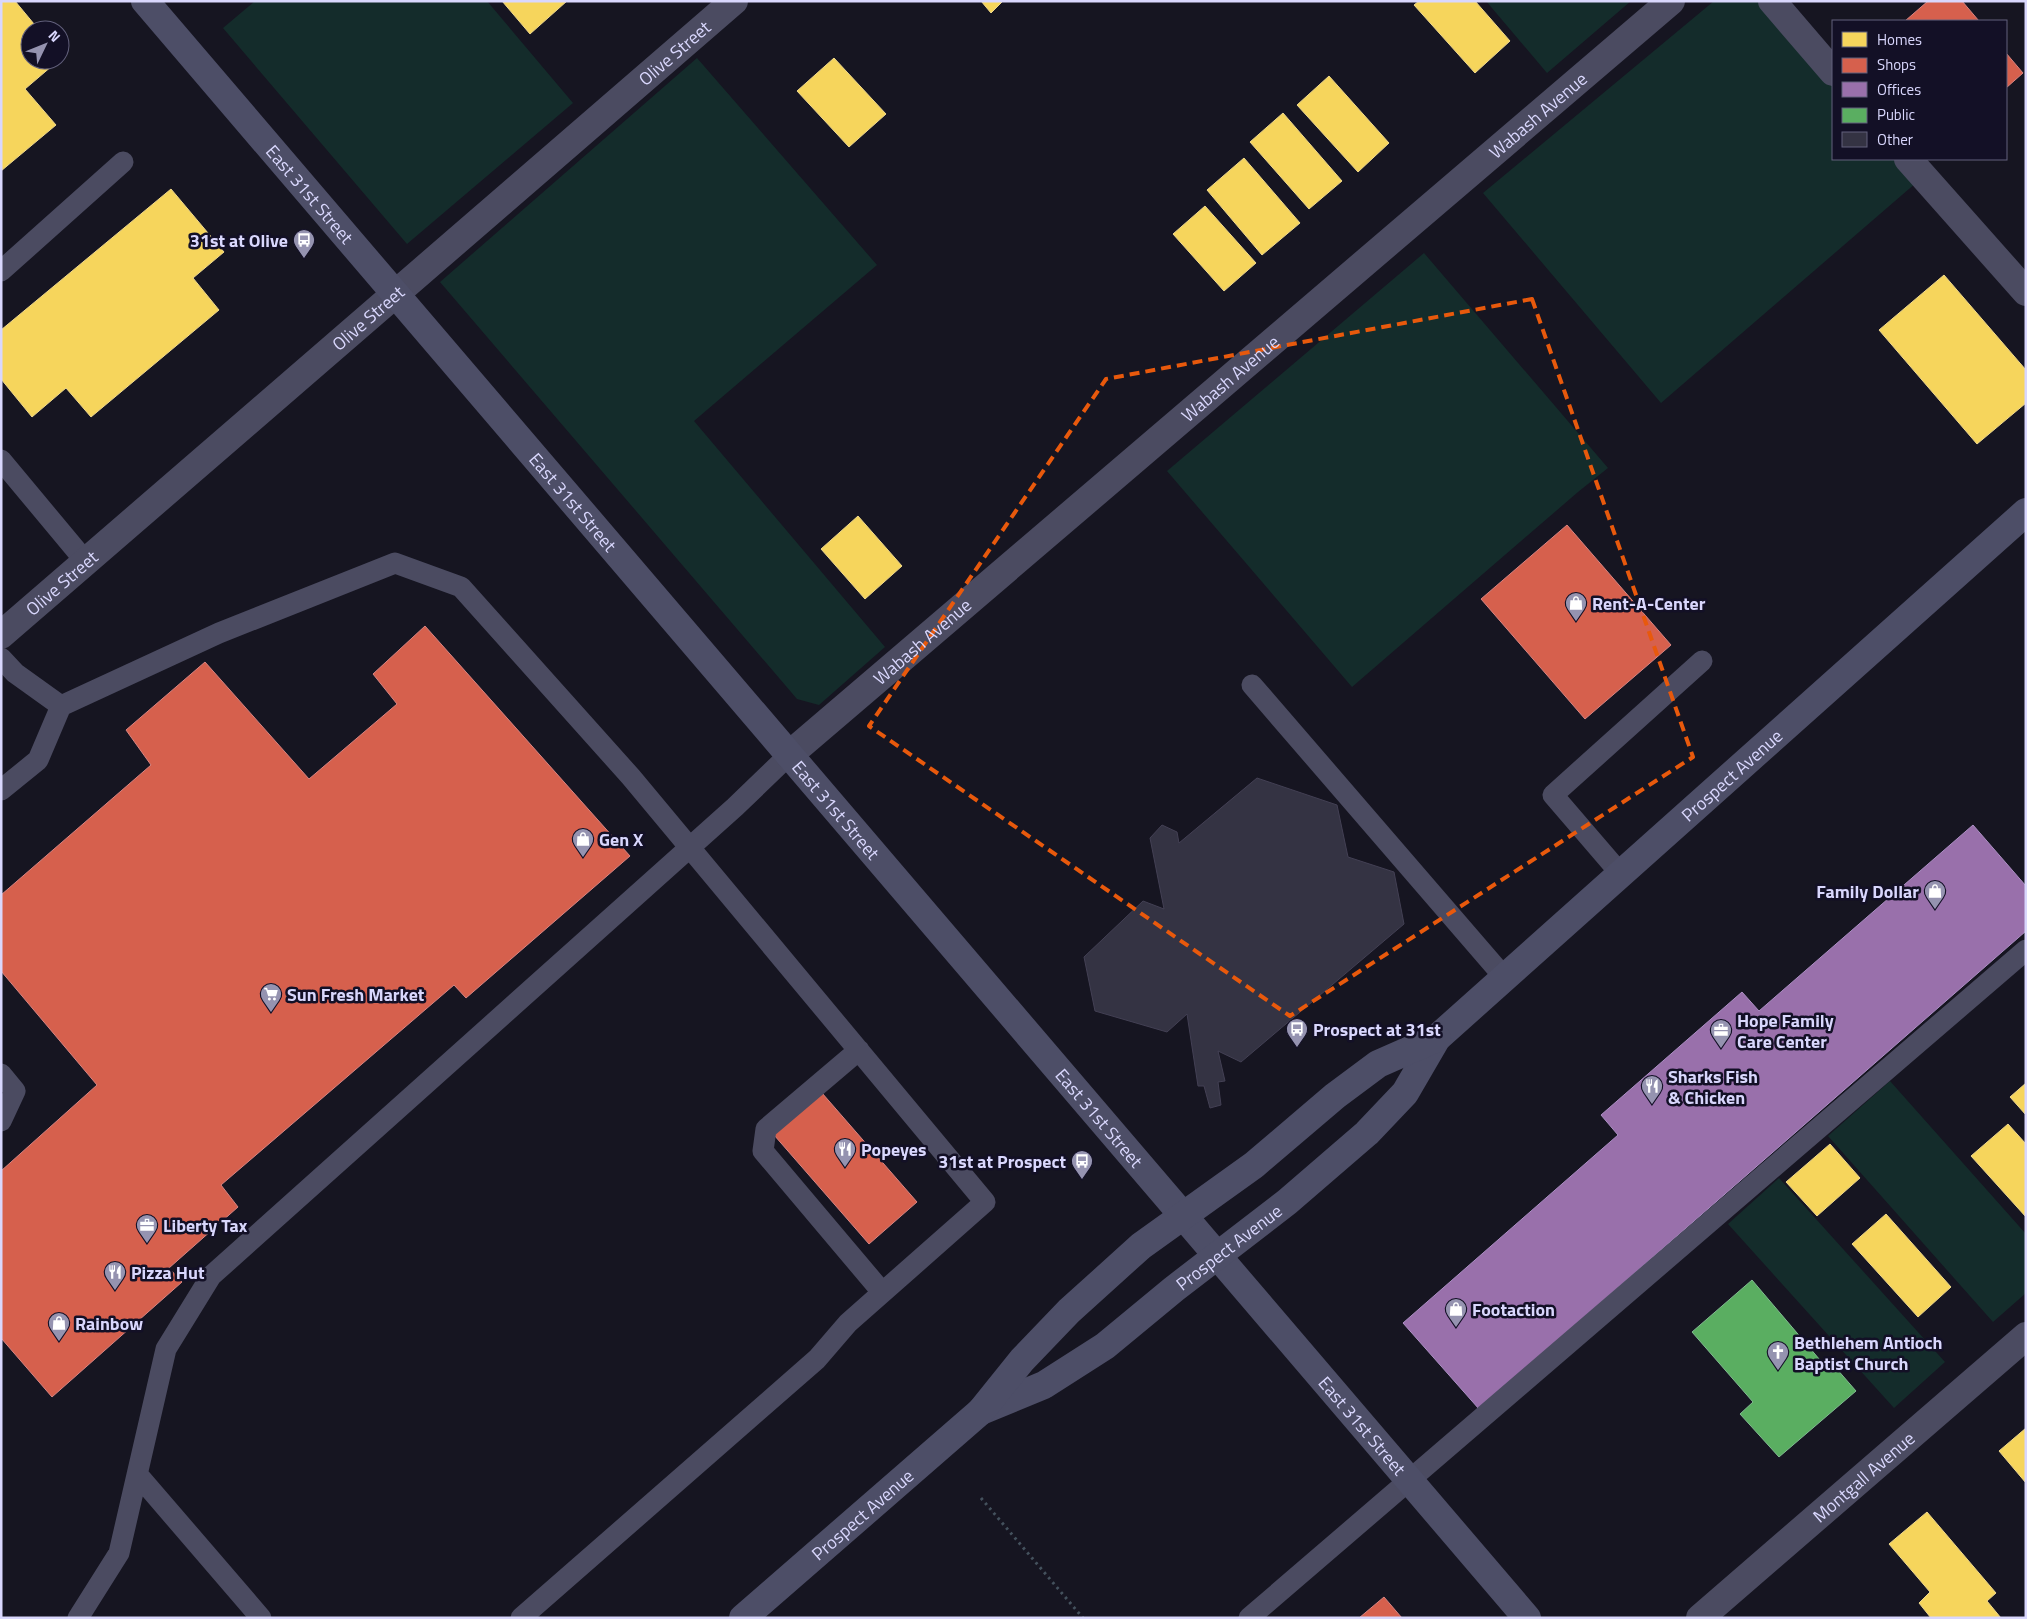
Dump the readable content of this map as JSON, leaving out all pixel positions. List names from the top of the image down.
{
  "streets": {
    "main road": ["East 31st Street", "Prospect Avenue"],
    "street": ["Olive Street", "Wabash Avenue", "Montgall Avenue"]
  },
  "crossings": [
    ["Olive Street", "East 31st Street"],
    ["Wabash Avenue", "East 31st Street"],
    ["East 31st Street", "Prospect Avenue"]
  ],
  "places": {
    "bus stop": ["31st at Olive", "Prospect at 31st", "31st at Prospect"],
    "shop": [
      "Rent-A-Center",
      "Gen X",
      "Family Dollar",
      "Footaction",
      "Rainbow"
    ],
    "supermarket": ["Sun Fresh Market"],
    "office": ["Hope Family Care Center", "Liberty Tax"],
    "restaurant": ["Sharks Fish & Chicken", "Popeyes", "Pizza Hut"],
    "church": ["Bethlehem Antioch Baptist Church"]
  },
  "legend": [
    "Homes",
    "Shops",
    "Offices",
    "Public",
    "Other"
  ],
  "north": "top right"
}
